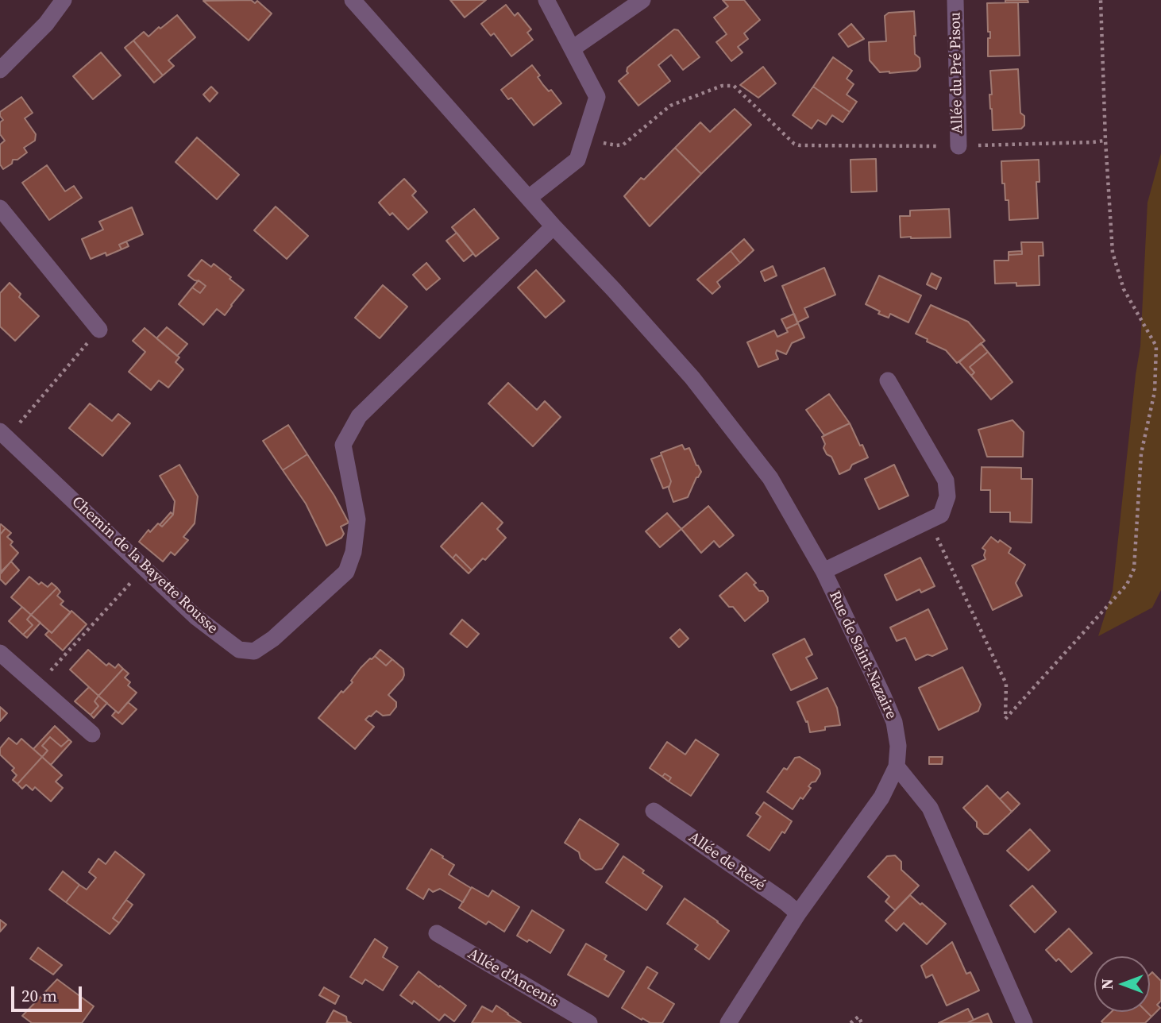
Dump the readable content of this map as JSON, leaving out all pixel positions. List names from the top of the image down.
{
  "streets": {
    "street": [
      "Allée du Pré Pisou",
      "Chemin de la Bayette Rousse",
      "Rue de Saint-Nazaire",
      "Allée de Rezé",
      "Allée d'Ancenis"
    ]
  },
  "crossings": [
    ["Chemin de la Bayette Rousse", "Rue de Saint-Nazaire"],
    ["Rue de Saint-Nazaire", "Allée de Rezé"]
  ],
  "scale_bar": "20 m",
  "north": "left"
}
